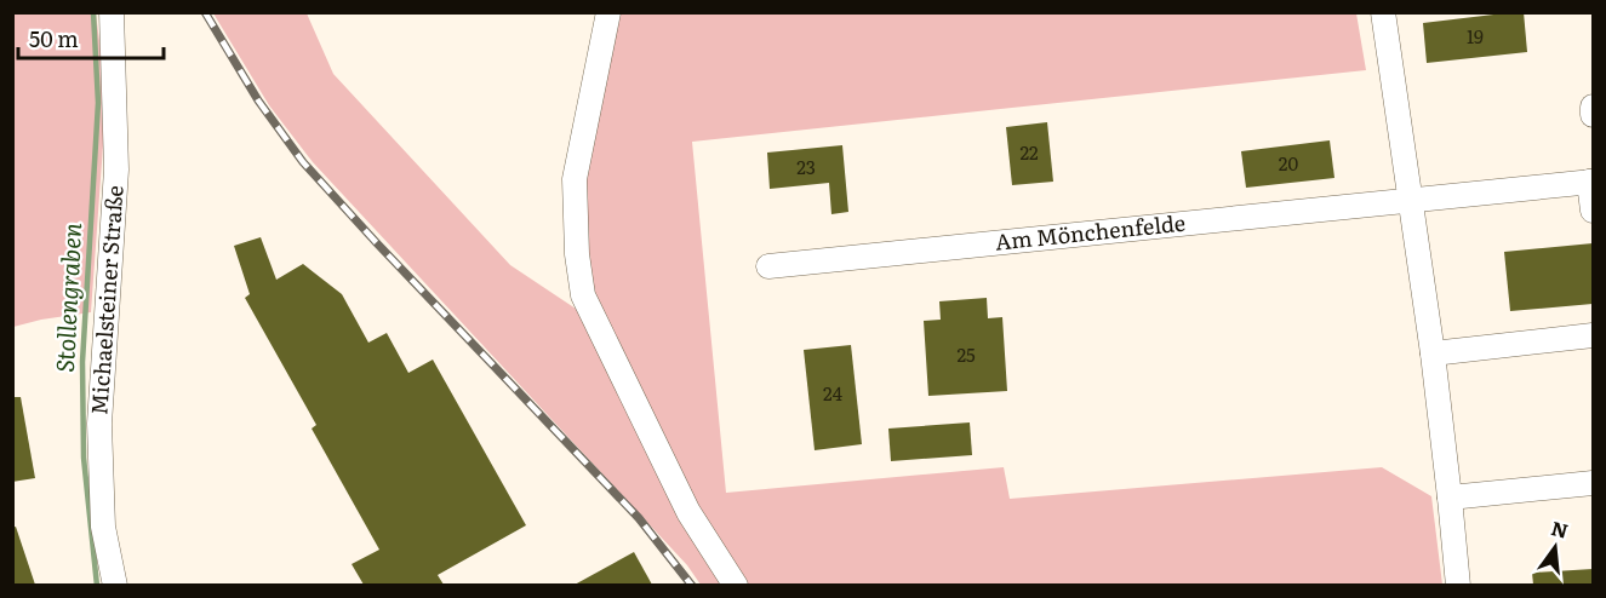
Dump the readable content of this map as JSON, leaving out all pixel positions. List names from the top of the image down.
{
  "streets": {
    "street": ["Am Mönchenfelde", "Michaelsteiner Straße"]
  },
  "water": ["Stollengraben"],
  "house_numbers": [
    "19",
    "22",
    "20",
    "23",
    "25",
    "24"
  ],
  "scale_bar": "50 m",
  "north": "top"
}
